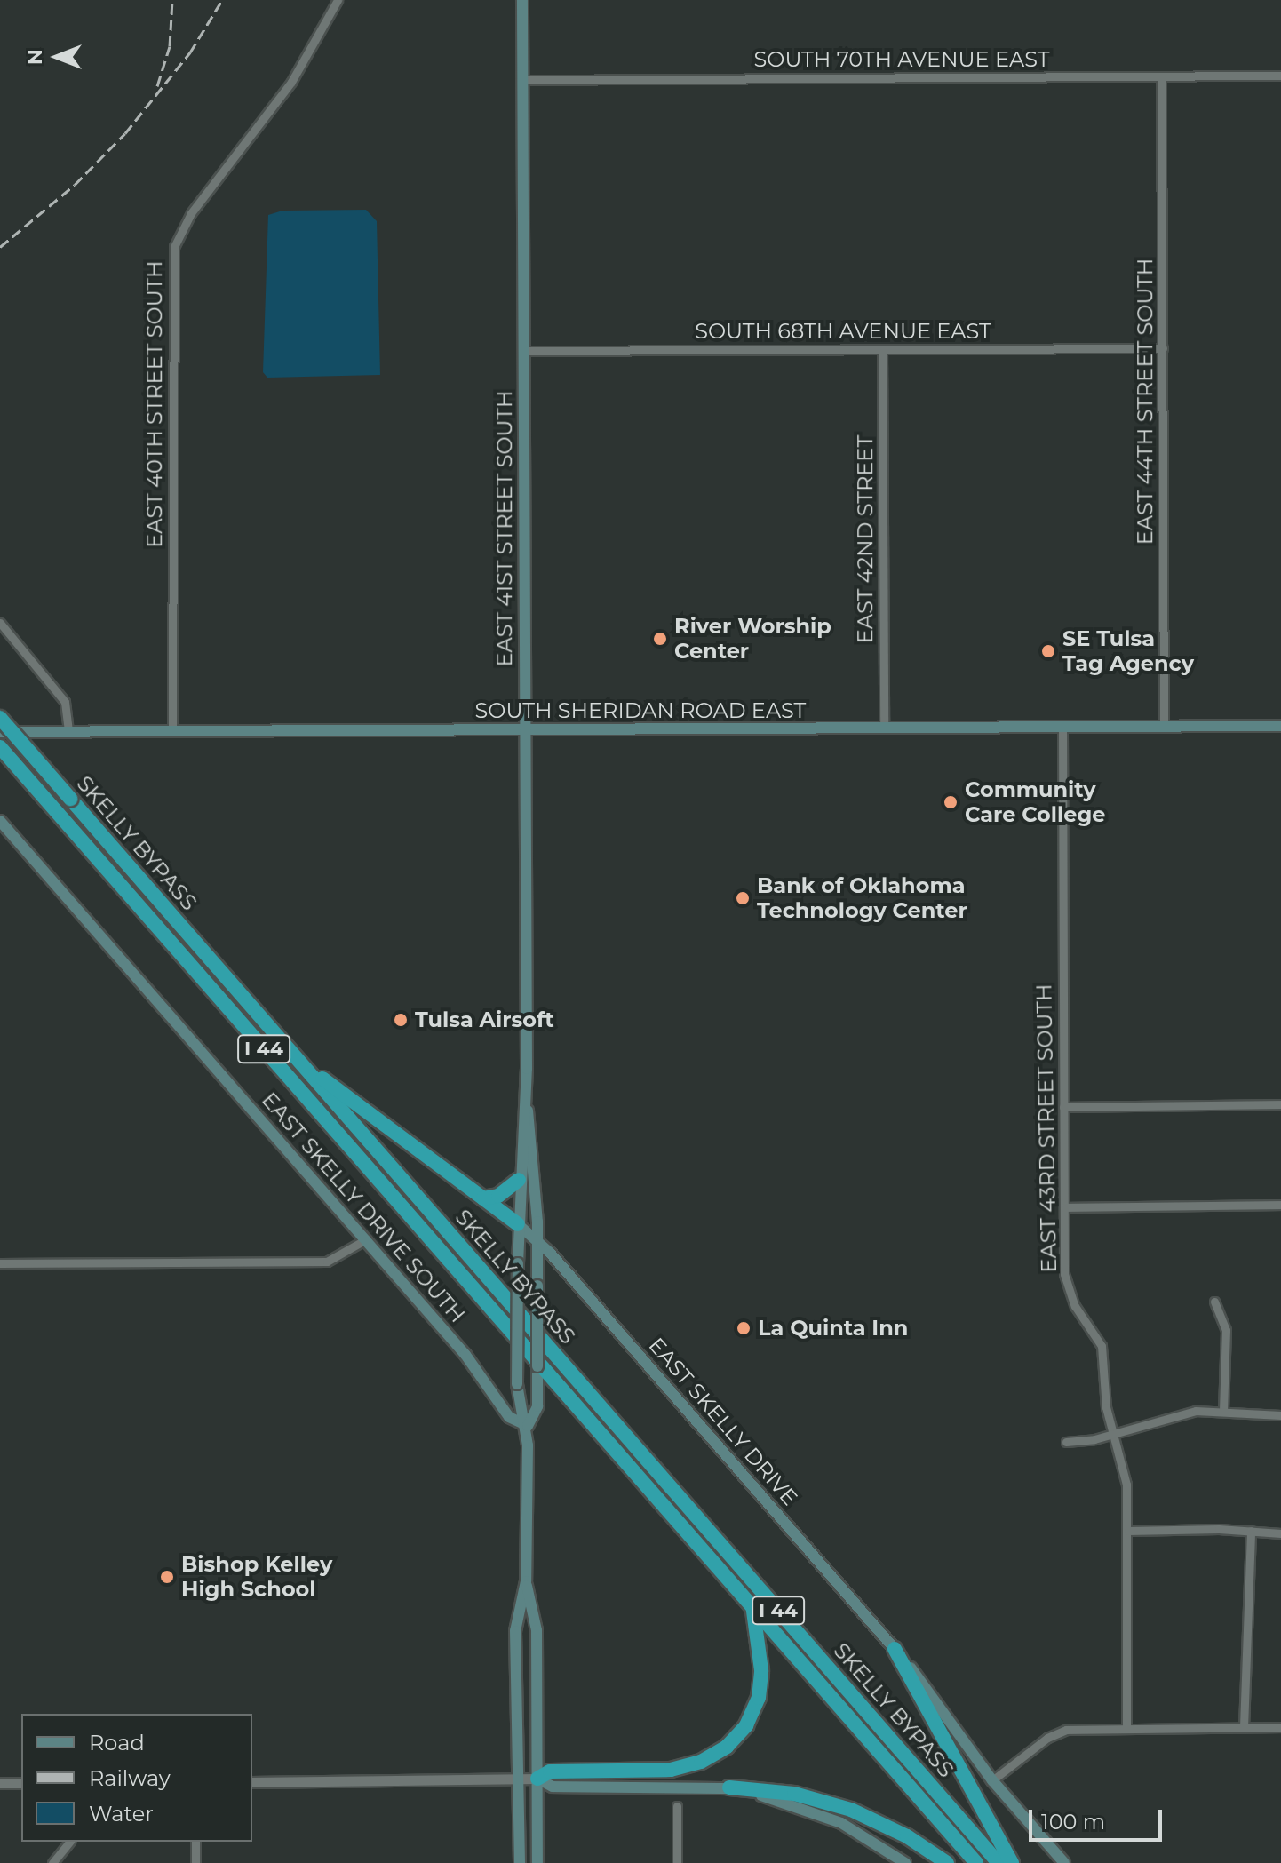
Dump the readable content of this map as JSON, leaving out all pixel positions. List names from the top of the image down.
{
  "streets": {
    "highway": ["SKELLY BYPASS", "I 44"],
    "main road": [
      "EAST 41ST STREET SOUTH",
      "SOUTH SHERIDAN ROAD EAST",
      "EAST SKELLY DRIVE SOUTH",
      "EAST SKELLY DRIVE"
    ],
    "street": [
      "SOUTH 70TH AVENUE EAST",
      "SOUTH 68TH AVENUE EAST",
      "EAST 44TH STREET SOUTH",
      "EAST 40TH STREET SOUTH",
      "EAST 42ND STREET",
      "EAST 43RD STREET SOUTH"
    ]
  },
  "crossings": [
    ["SOUTH 70TH AVENUE EAST", "EAST 44TH STREET SOUTH"],
    ["SOUTH 70TH AVENUE EAST", "EAST 41ST STREET SOUTH"],
    ["SOUTH 68TH AVENUE EAST", "EAST 44TH STREET SOUTH"],
    ["SOUTH 68TH AVENUE EAST", "EAST 41ST STREET SOUTH"],
    ["SOUTH 68TH AVENUE EAST", "EAST 42ND STREET"],
    ["EAST 44TH STREET SOUTH", "SOUTH SHERIDAN ROAD EAST"],
    ["EAST 40TH STREET SOUTH", "SOUTH SHERIDAN ROAD EAST"],
    ["EAST 41ST STREET SOUTH", "SOUTH SHERIDAN ROAD EAST"],
    ["EAST 41ST STREET SOUTH", "EAST SKELLY DRIVE SOUTH"],
    ["EAST 41ST STREET SOUTH", "EAST SKELLY DRIVE"],
    ["EAST 42ND STREET", "SOUTH SHERIDAN ROAD EAST"],
    ["SOUTH SHERIDAN ROAD EAST", "EAST 43RD STREET SOUTH"]
  ],
  "places": [
    "River Worship Center",
    "SE Tulsa Tag Agency",
    "Community Care College",
    "Bank of Oklahoma Technology Center",
    "Tulsa Airsoft",
    "La Quinta Inn",
    "Bishop Kelley High School"
  ],
  "legend": ["Road", "Railway", "Water"],
  "scale_bar": "100 m",
  "north": "left"
}
